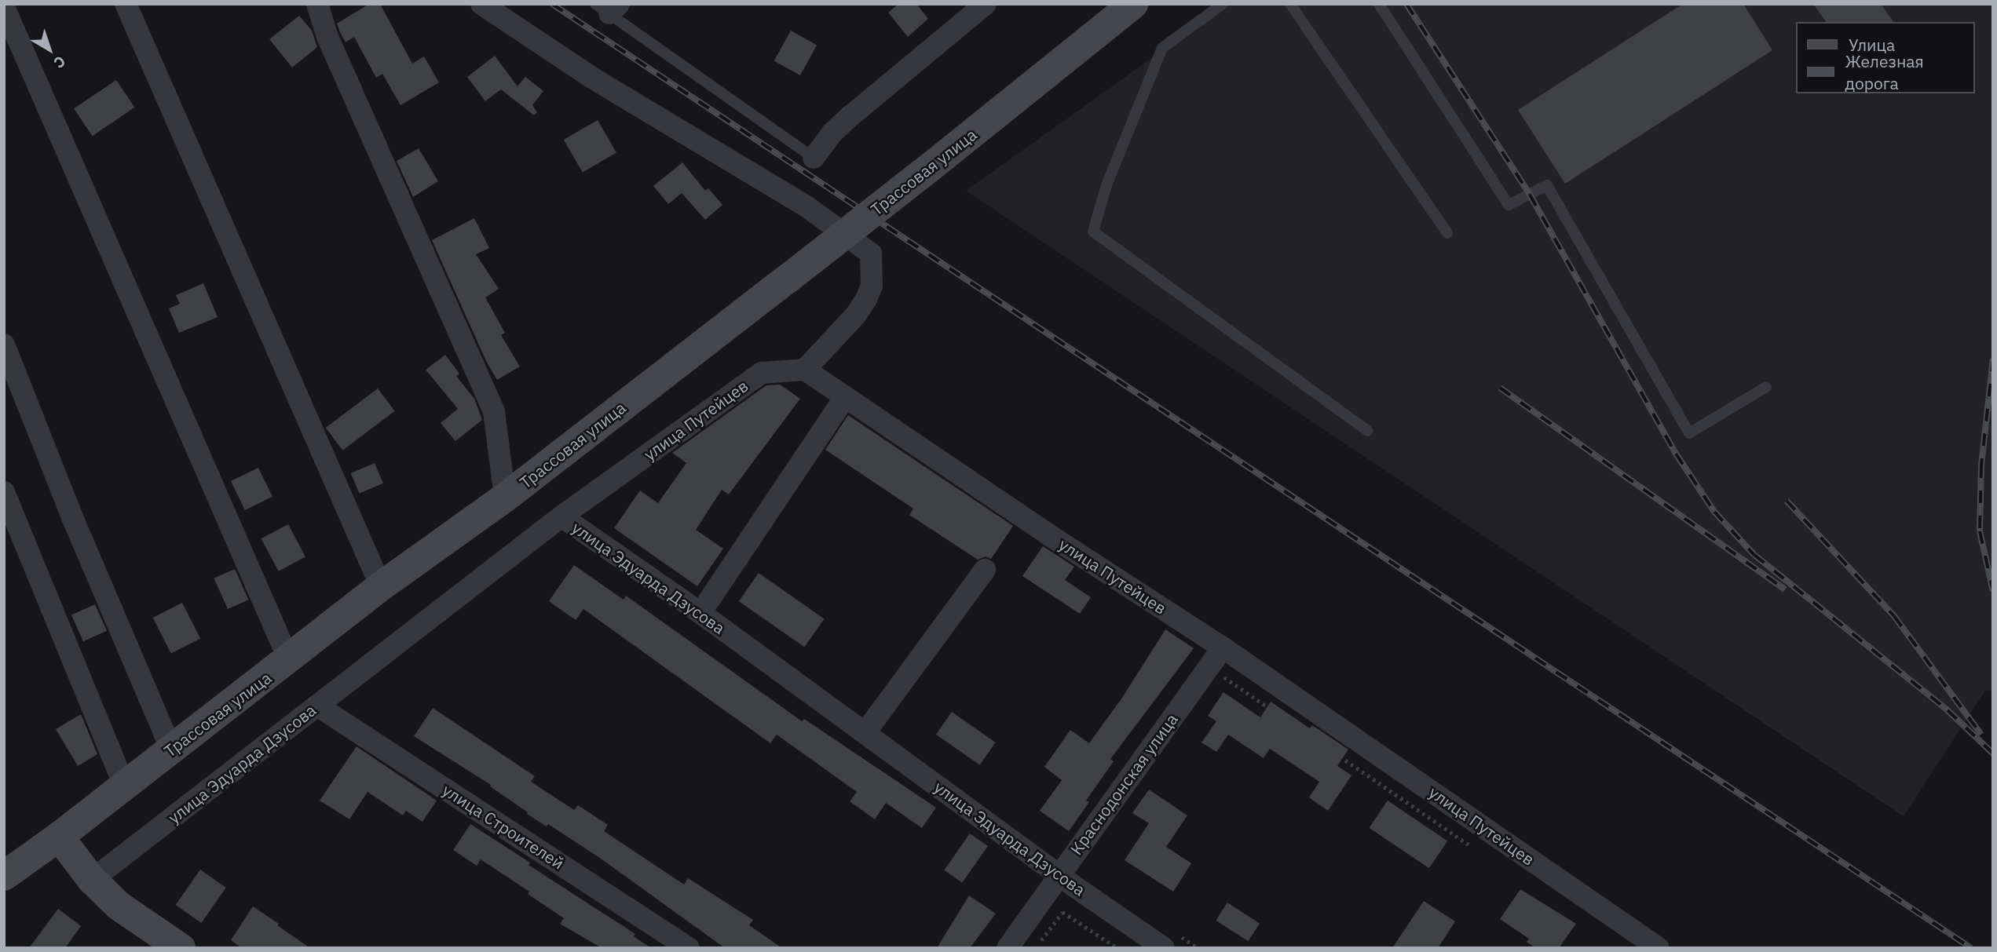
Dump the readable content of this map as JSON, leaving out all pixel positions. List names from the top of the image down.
{
  "streets": {
    "street": [
      "Трассовая улица",
      "улица Путейцев",
      "улица Эдуарда Дзусова",
      "Краснодонская улица",
      "улица Строителей"
    ]
  },
  "crossings": [
    ["улица Путейцев", "улица Эдуарда Дзусова"],
    ["улица Путейцев", "Краснодонская улица"],
    ["улица Эдуарда Дзусова", "Краснодонская улица"],
    ["улица Эдуарда Дзусова", "улица Строителей"]
  ],
  "legend": ["Улица", "Железная дорога"],
  "north": "bottom right"
}
